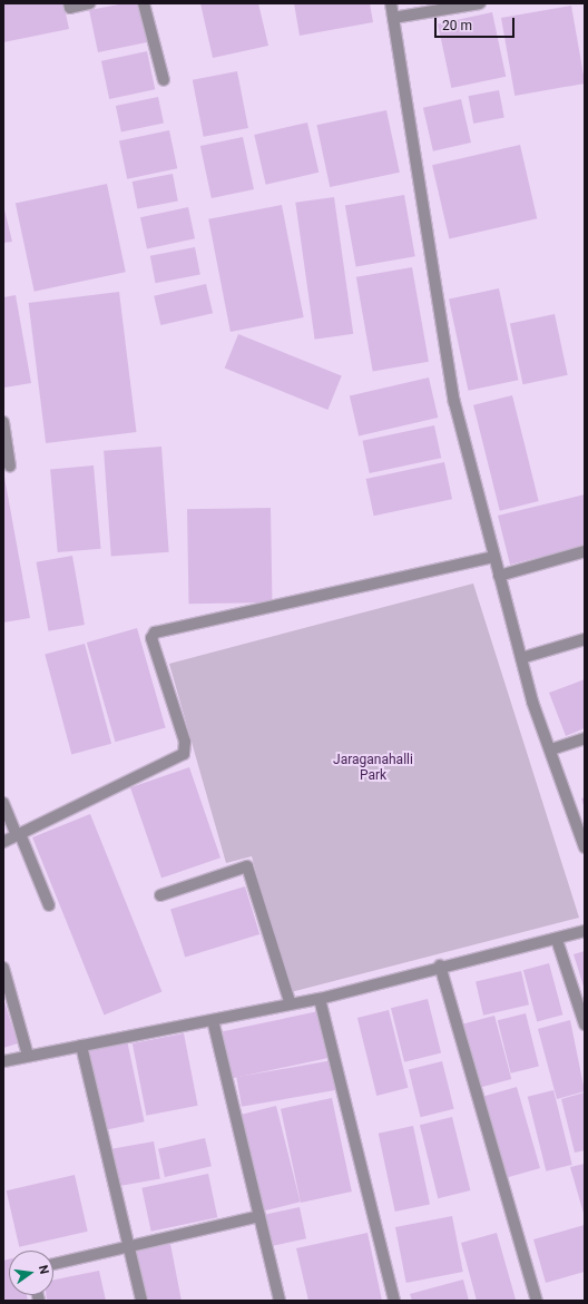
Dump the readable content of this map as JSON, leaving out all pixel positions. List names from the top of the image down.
{
  "parks": ["Jaraganahalli Park"],
  "scale_bar": "20 m",
  "north": "right"
}
